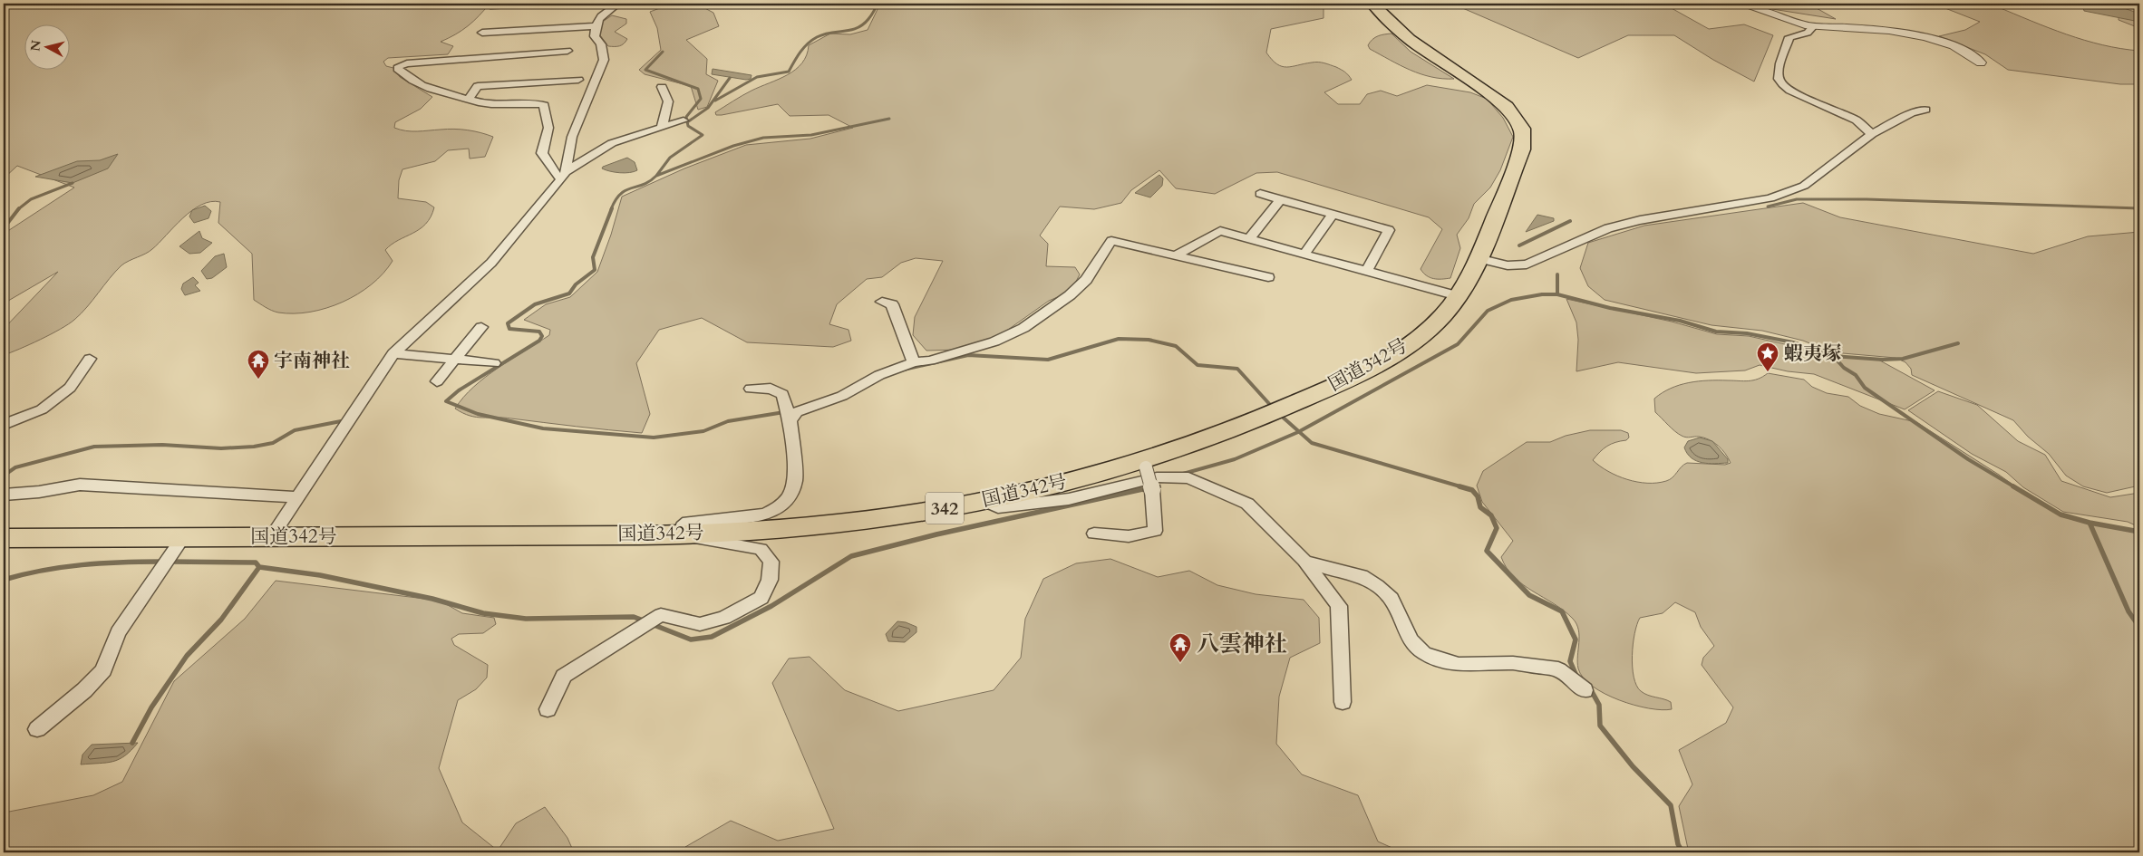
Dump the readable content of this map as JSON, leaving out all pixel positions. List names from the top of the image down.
{
  "streets": {
    "highway": ["国道342号", "342"]
  },
  "places": {
    "place": ["蝦夷塚"],
    "temple": ["宇南神社", "八雲神社"]
  },
  "north": "left"
}
